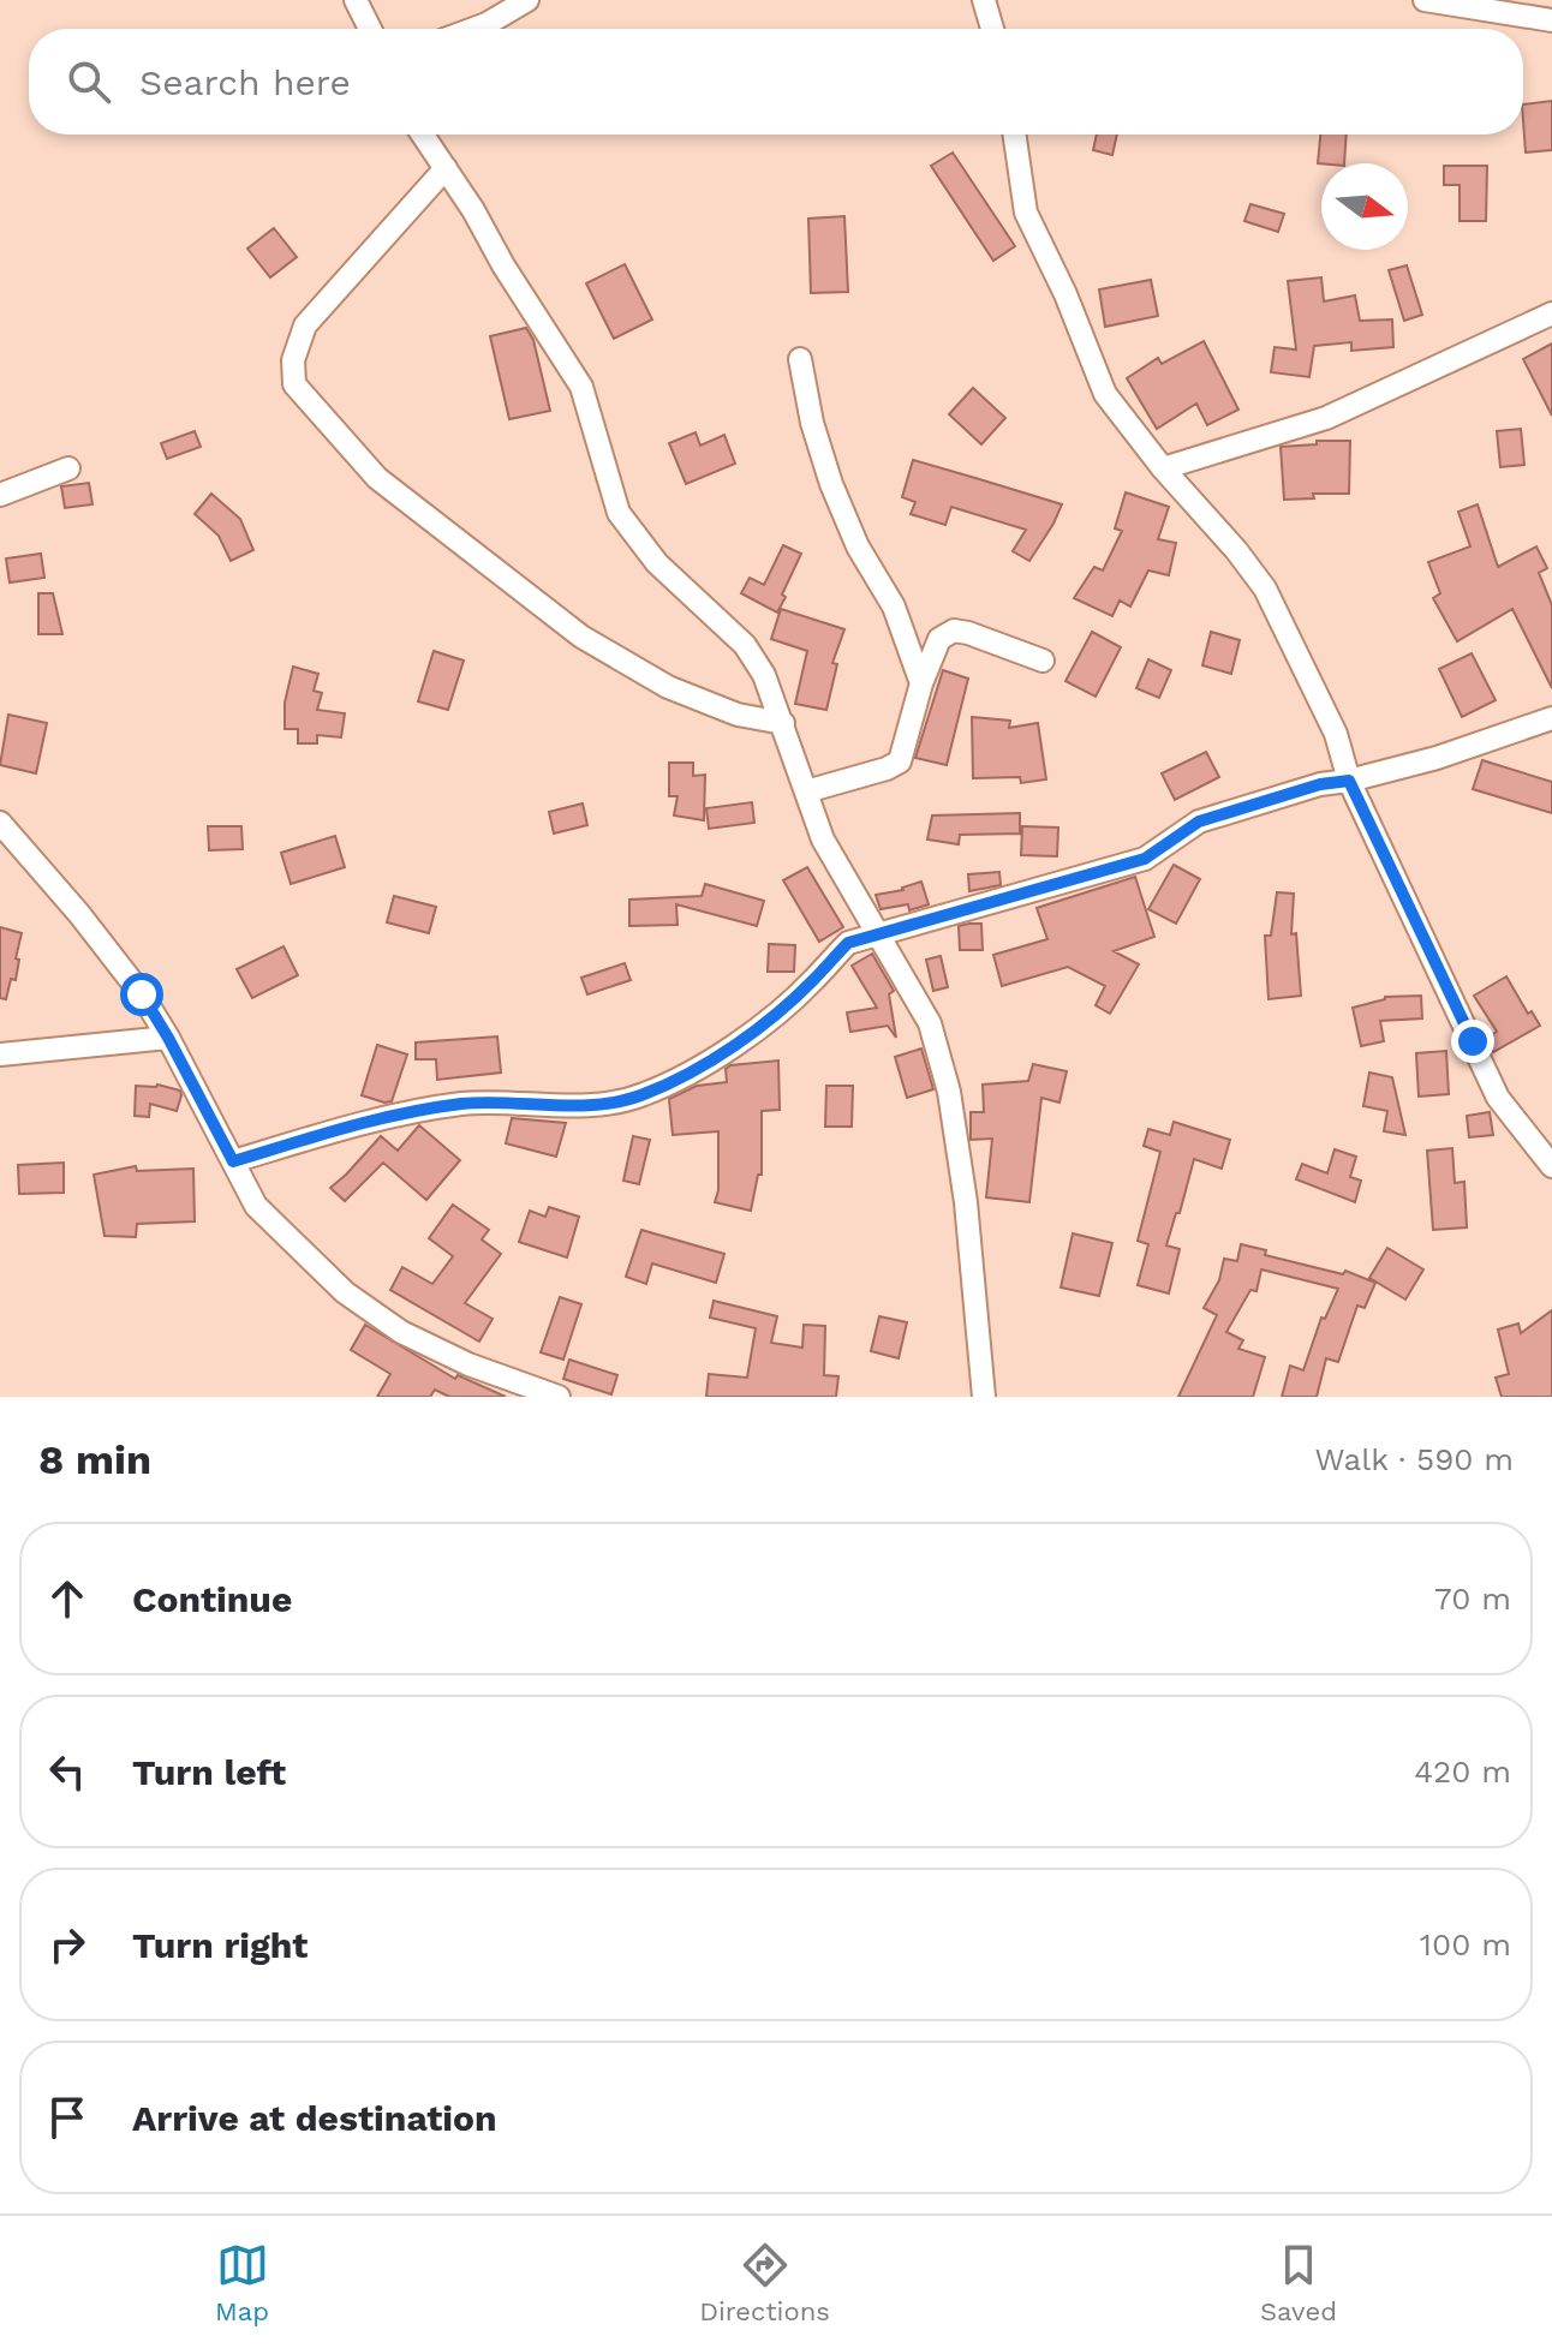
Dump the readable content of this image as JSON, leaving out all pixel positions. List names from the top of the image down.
{
  "north": "right",
  "page": {
    "search": "Search here",
    "heading": ["8 min", "Walk · 590 m"],
    "list": [
      ["Continue", "70 m"],
      ["Turn left", "420 m"],
      ["Turn right", "100 m"],
      "Arrive at destination"
    ],
    "nav": ["Map", "Directions", "Saved"]
  }
}
